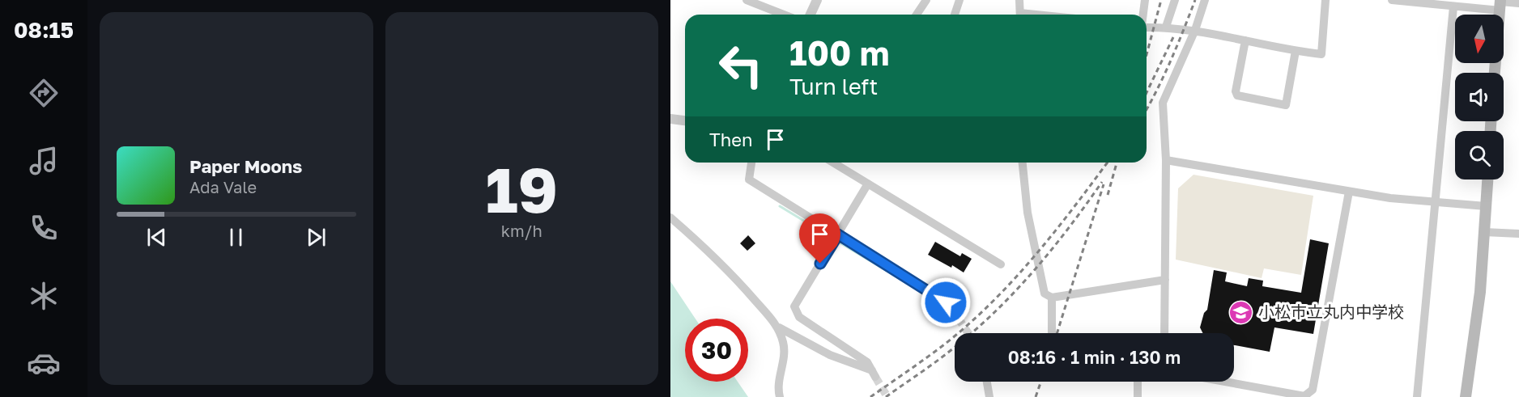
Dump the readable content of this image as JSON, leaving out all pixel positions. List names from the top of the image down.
{
  "places": {
    "school or university": ["小松市立丸内中学校"]
  },
  "north": "bottom",
  "page": {
    "tabs": "08:15",
    "tile": ["19", "km/h"],
    "turn": ["100 m", "Turn left"],
    "then": "Then",
    "song": ["Paper Moons", "Ada Vale"],
    "limit": "30",
    "trip": "08:16 · 1 min · 130 m"
  }
}
